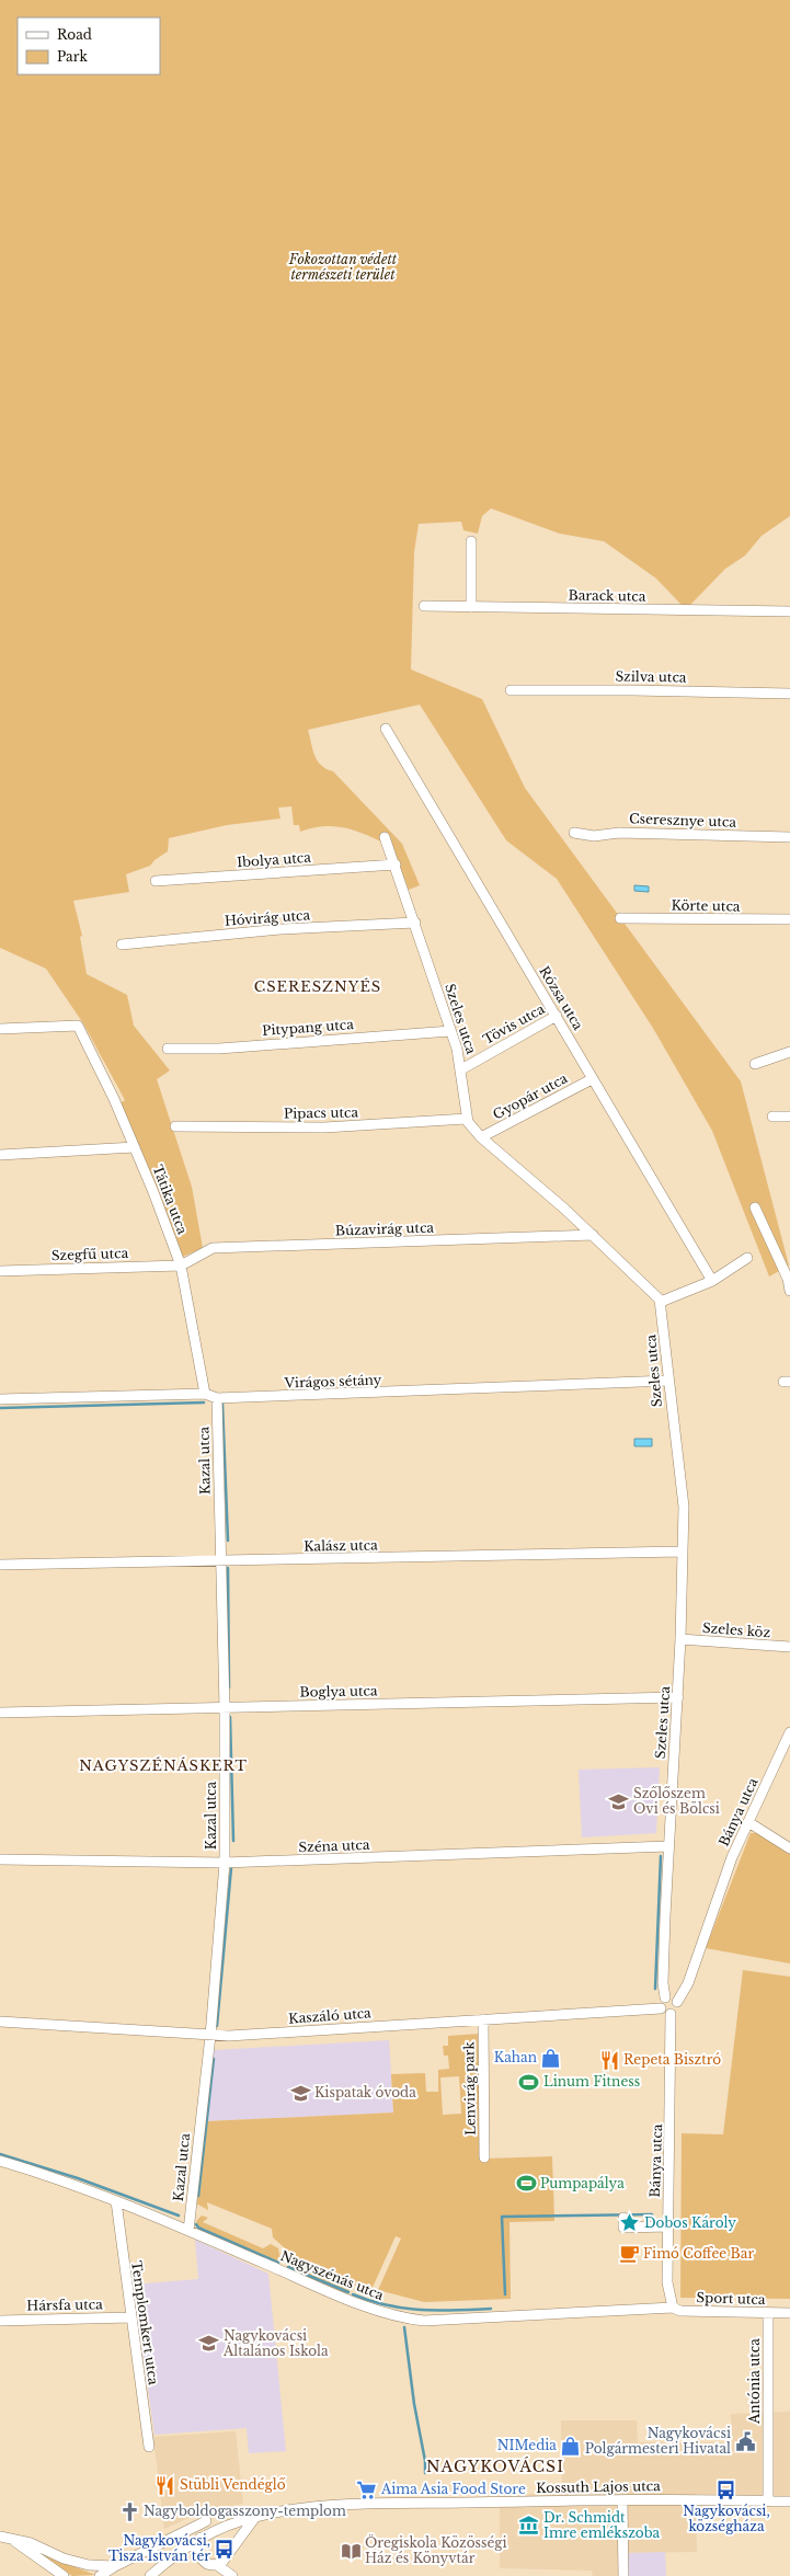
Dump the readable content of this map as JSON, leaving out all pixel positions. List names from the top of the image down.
{
  "streets": {
    "street": [
      "Barack utca",
      "Szilva utca",
      "Cseresznye utca",
      "Ibolya utca",
      "Körte utca",
      "Hóvirág utca",
      "Rózsa utca",
      "Szeles utca",
      "Tövis utca",
      "Pitypang utca",
      "Gyopár utca",
      "Pipacs utca",
      "Tátika utca",
      "Búzavirág utca",
      "Szegfű utca",
      "Virágos sétány",
      "Kazal utca",
      "Kalász utca",
      "Szeles köz",
      "Boglya utca",
      "Bánya utca",
      "Széna utca",
      "Kaszáló utca",
      "Lenvirág park",
      "Nagyszénás utca",
      "Sport utca",
      "Hársfa utca",
      "Templomkert utca",
      "Antónia utca",
      "Kossuth Lajos utca"
    ]
  },
  "crossings": [
    ["Ibolya utca", "Szeles utca"],
    ["Hóvirág utca", "Szeles utca"],
    ["Rózsa utca", "Tövis utca"],
    ["Rózsa utca", "Gyopár utca"],
    ["Szeles utca", "Tövis utca"],
    ["Szeles utca", "Pitypang utca"],
    ["Szeles utca", "Pipacs utca"],
    ["Szeles utca", "Virágos sétány"],
    ["Szeles utca", "Kalász utca"],
    ["Szeles utca", "Szeles köz"],
    ["Szeles utca", "Boglya utca"],
    ["Szeles utca", "Bánya utca"],
    ["Szeles utca", "Széna utca"],
    ["Szeles utca", "Kaszáló utca"],
    ["Tátika utca", "Búzavirág utca"],
    ["Tátika utca", "Szegfű utca"],
    ["Tátika utca", "Virágos sétány"],
    ["Búzavirág utca", "Szegfű utca"],
    ["Virágos sétány", "Kazal utca"],
    ["Kazal utca", "Kalász utca"],
    ["Kazal utca", "Boglya utca"],
    ["Kazal utca", "Széna utca"],
    ["Kazal utca", "Kaszáló utca"],
    ["Kazal utca", "Nagyszénás utca"],
    ["Bánya utca", "Kaszáló utca"],
    ["Bánya utca", "Nagyszénás utca"],
    ["Bánya utca", "Sport utca"],
    ["Kaszáló utca", "Lenvirág park"],
    ["Nagyszénás utca", "Sport utca"],
    ["Nagyszénás utca", "Templomkert utca"],
    ["Sport utca", "Antónia utca"],
    ["Hársfa utca", "Templomkert utca"],
    ["Antónia utca", "Kossuth Lajos utca"]
  ],
  "districts": ["CSERESZNYÉS", "NAGYSZÉNÁSKERT", "NAGYKOVÁCSI"],
  "parks": ["Fokozottan védett természeti terület"],
  "places": {
    "school or university": ["Szőlőszem Ovi és Bölcsi", "Kispatak óvoda", "Nagykovácsi Általános Iskola"],
    "shop": ["Kahan", "NIMedia"],
    "restaurant": ["Repeta Bisztró", "Stübli Vendéglő"],
    "sports": ["Linum Fitness", "Pumpapálya"],
    "place": ["Dobos Károly"],
    "cafe": ["Fimó Coffee Bar"],
    "public building": ["Nagykovácsi Polgármesteri Hivatal"],
    "supermarket": ["Aima Asia Food Store"],
    "bus stop": ["Nagykovácsi, községháza", "Nagykovácsi, Tisza István tér"],
    "church": ["Nagyboldogasszony-templom"],
    "museum": ["Dr. Schmidt Imre emlékszoba"],
    "library": ["Öregiskola Közösségi Ház és Könyvtár"]
  },
  "legend": ["Road", "Park"]
}
